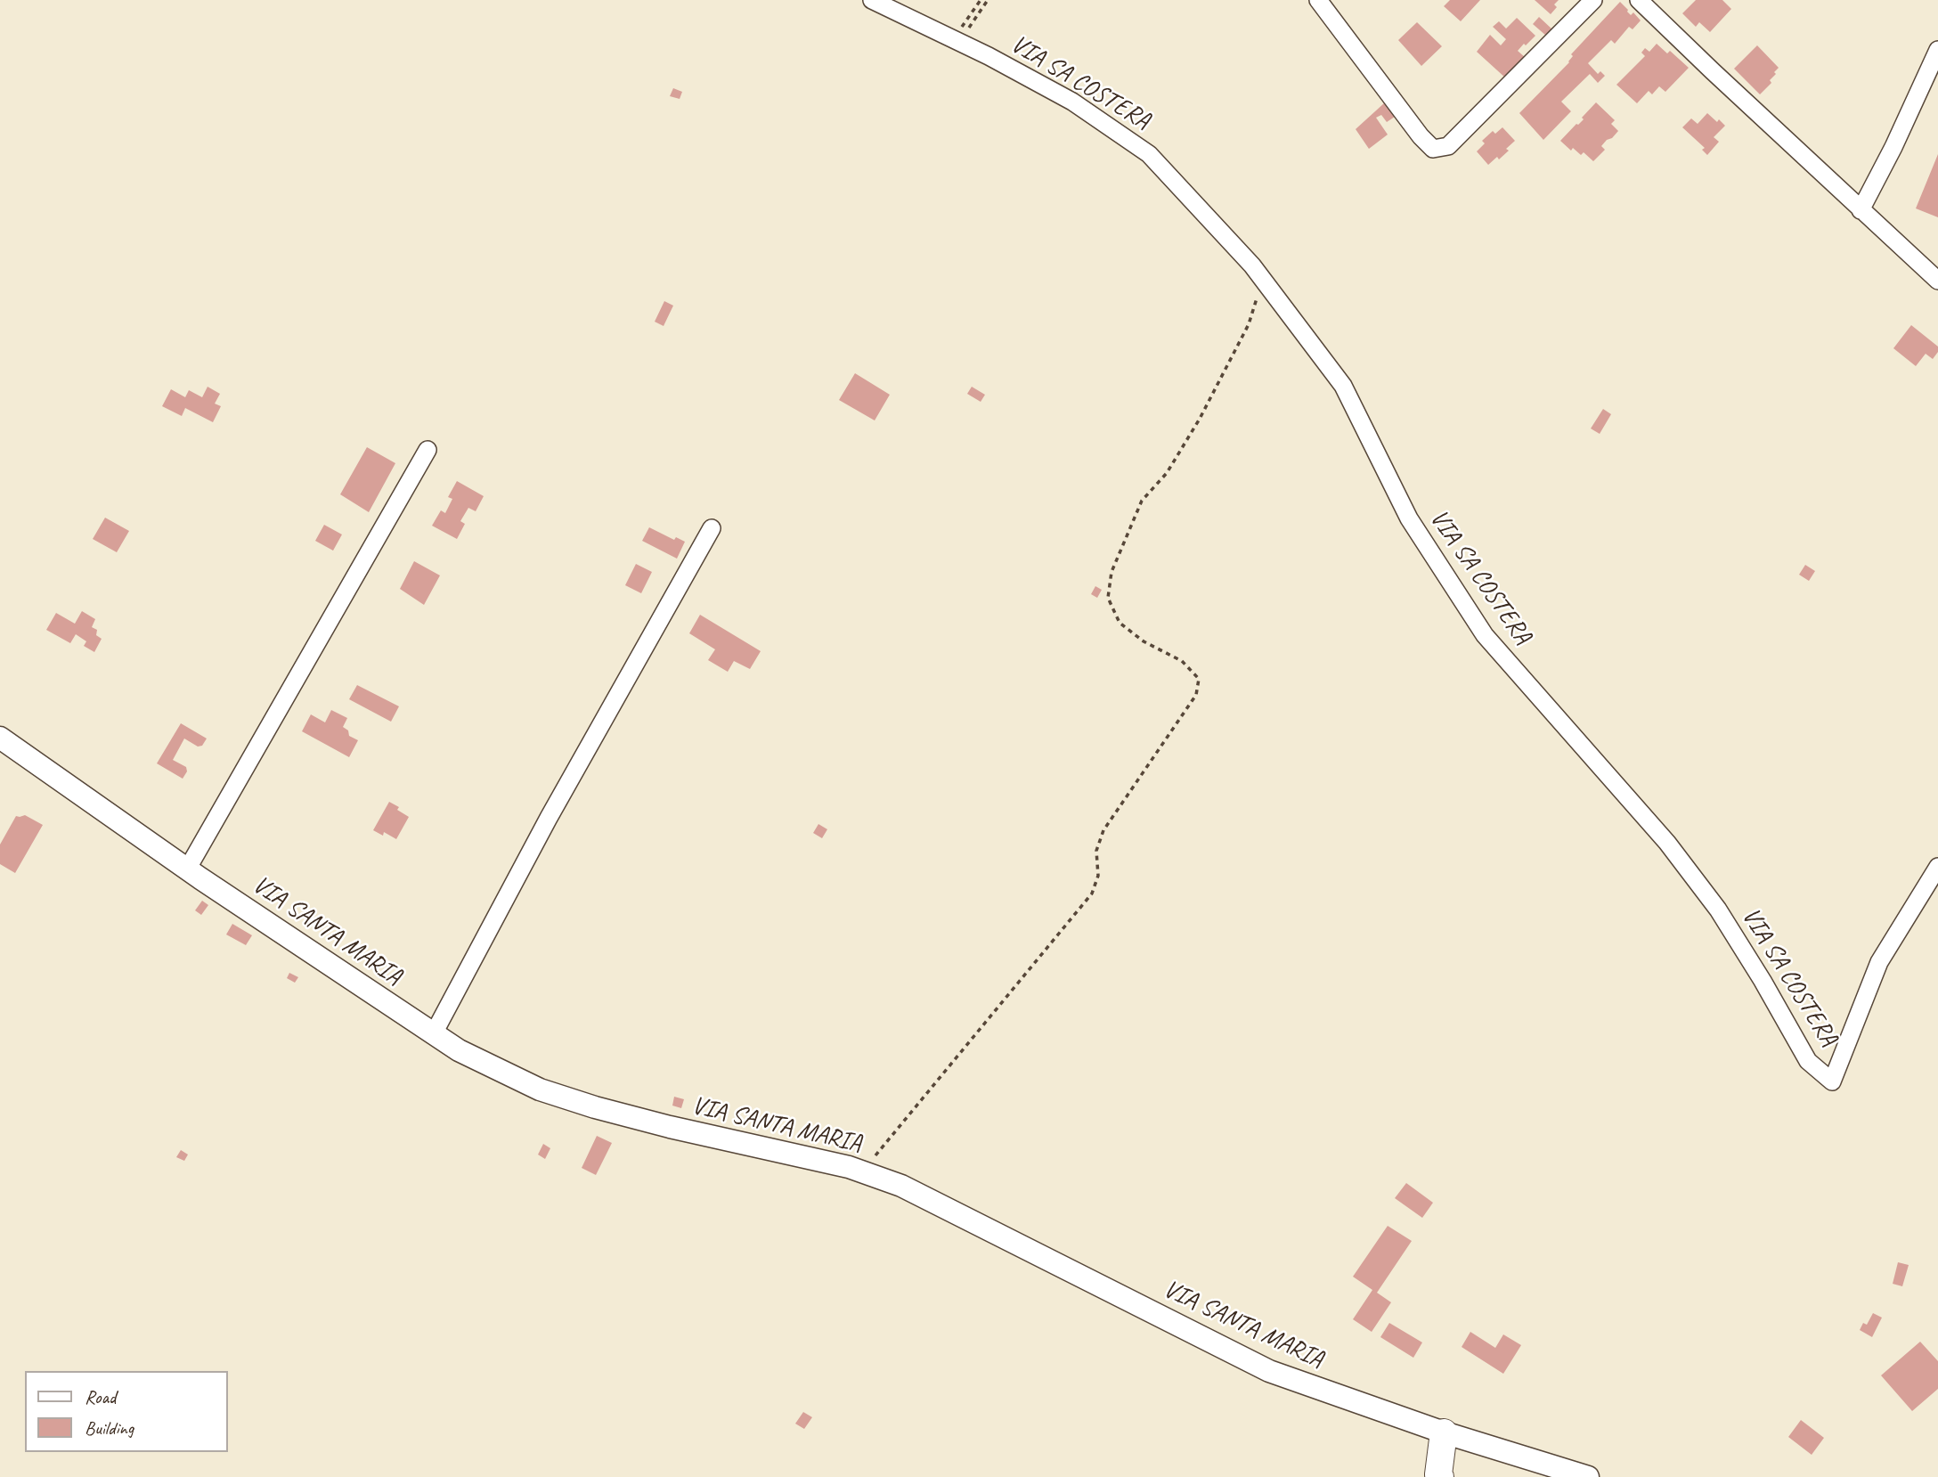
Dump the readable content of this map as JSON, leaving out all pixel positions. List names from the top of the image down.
{
  "streets": {
    "street": ["VIA SA COSTERA", "VIA SANTA MARIA"]
  },
  "legend": ["Road", "Building"]
}
